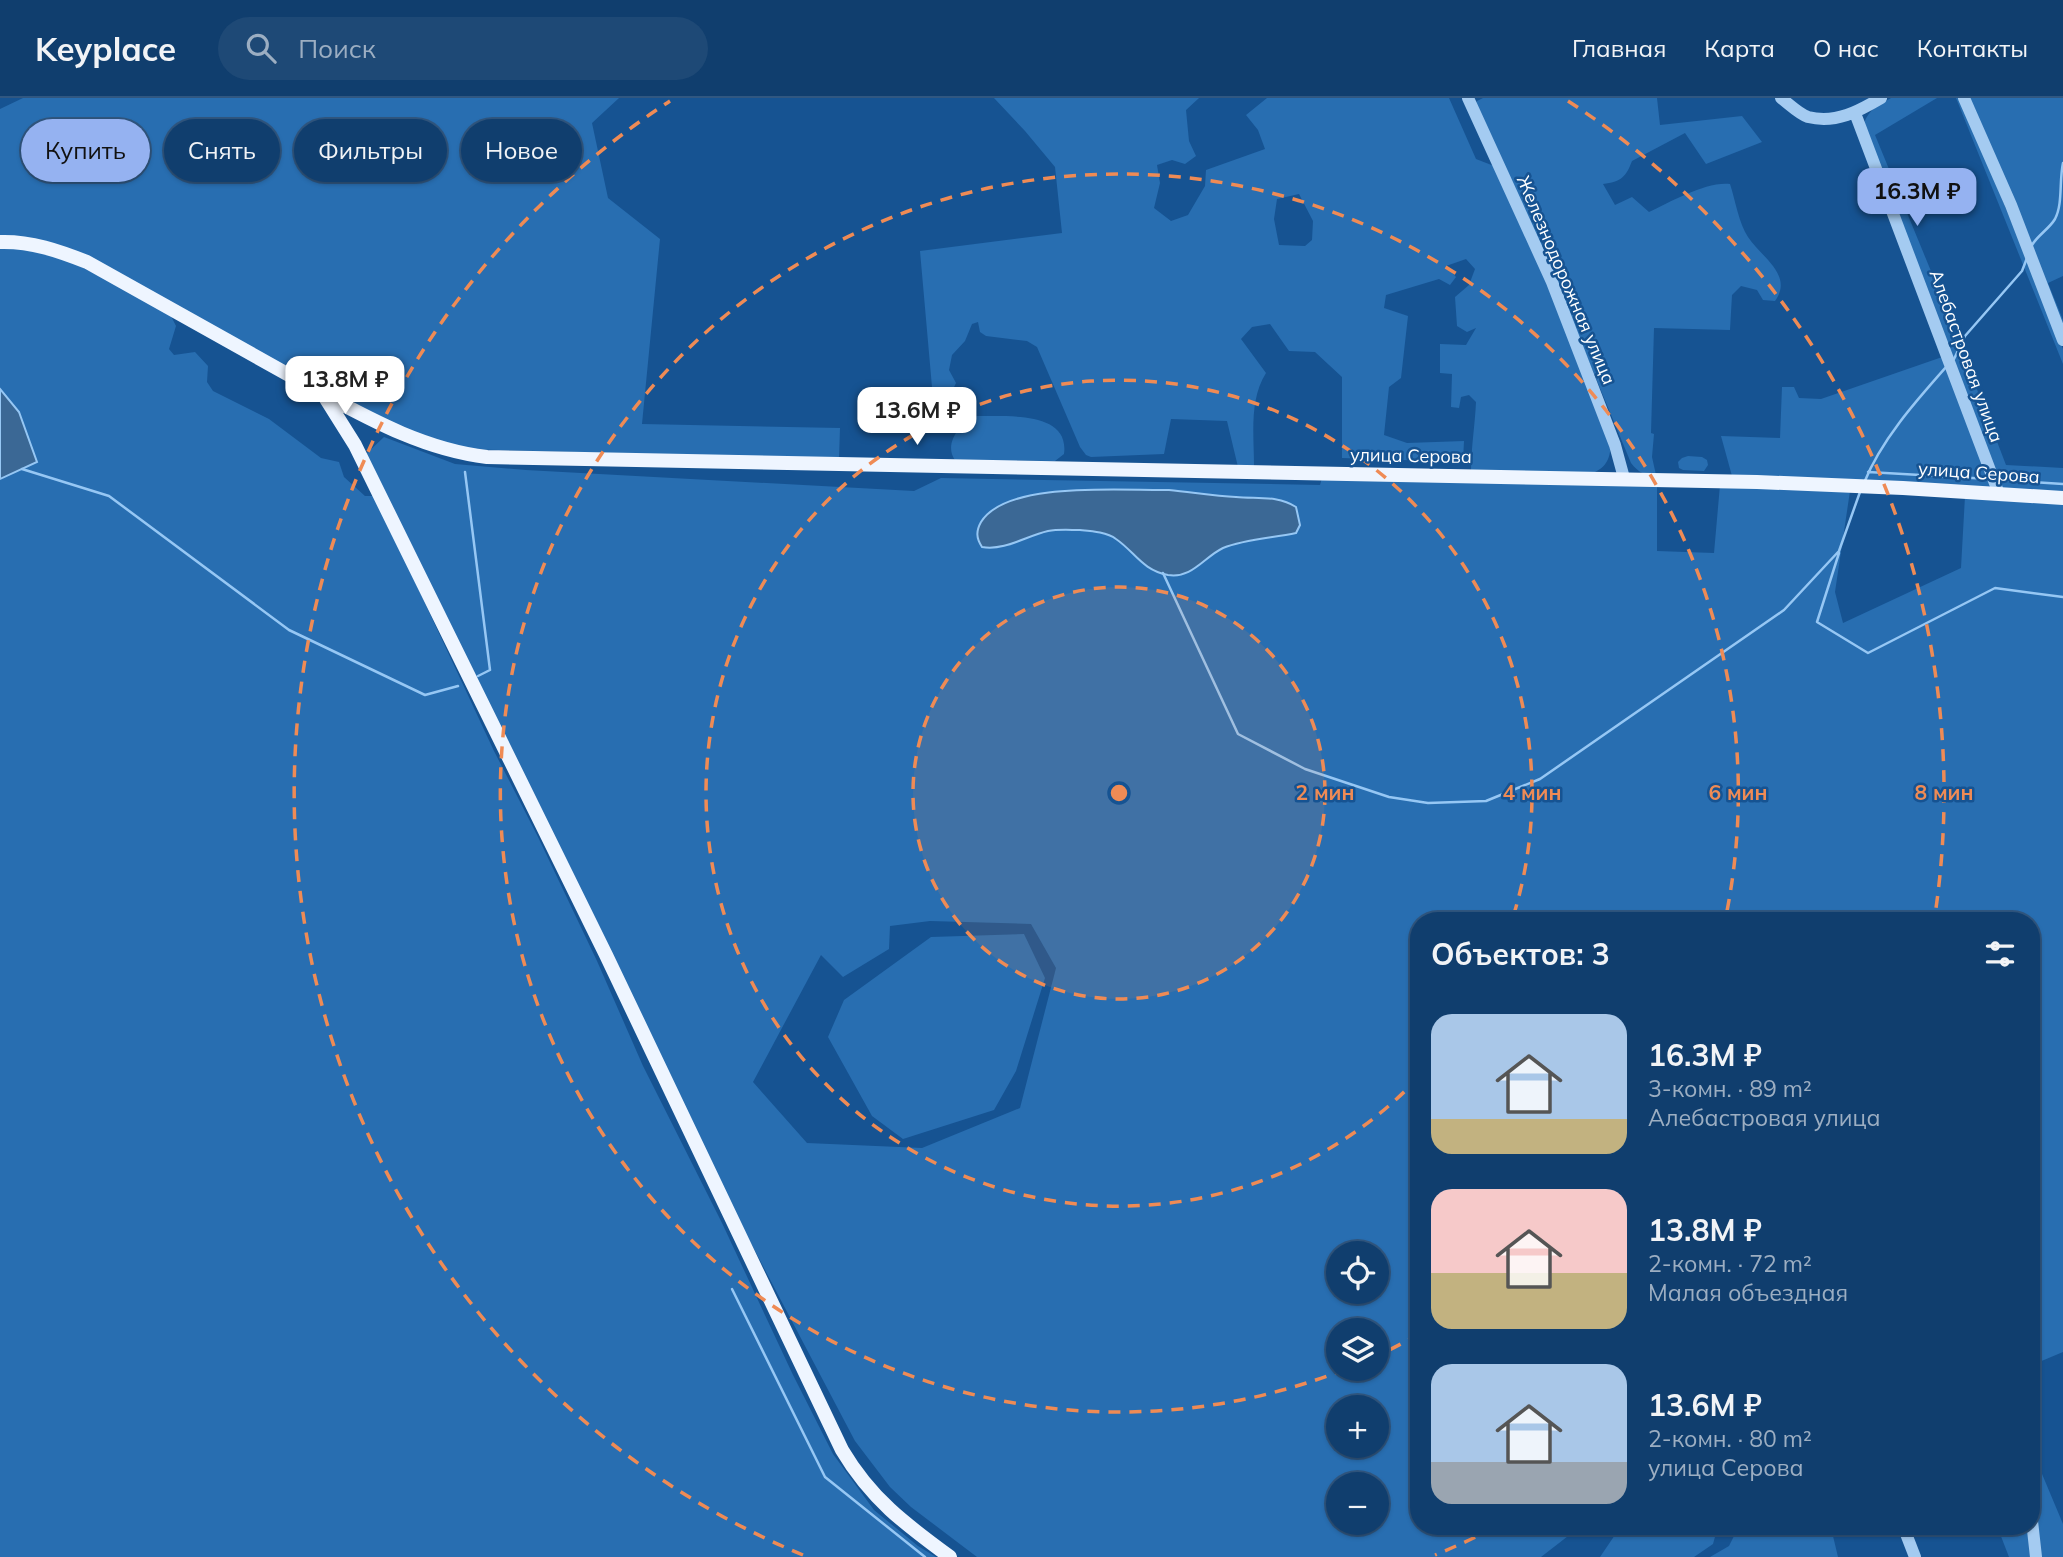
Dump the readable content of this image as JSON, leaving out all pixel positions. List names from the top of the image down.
{
  "streets": {
    "main road": ["улица Серова"],
    "street": ["Железнодорожная улица", "Алебастровая улица"]
  },
  "crossings": [
    ["Железнодорожная улица", "улица Серова"],
    ["Алебастровая улица", "улица Серова"]
  ],
  "page": {
    "header": "Keyplace",
    "search": "Поиск",
    "nav": [
      "Главная",
      "Карта",
      "О нас",
      "Контакты"
    ],
    "chip": [
      "Купить",
      "Снять",
      "Фильтры",
      "Новое"
    ],
    "price": ["16.3M ₽", "13.8M ₽", "13.6M ₽"],
    "heading": "Объектов: 3",
    "list": [
      {
        "name": "16.3M ₽",
        "note": "3-комн. · 89 m² · Алебастровая улица"
      },
      {
        "name": "13.8M ₽",
        "note": "2-комн. · 72 m² · Малая объездная"
      },
      {
        "name": "13.6M ₽",
        "note": "2-комн. · 80 m² · улица Серова"
      }
    ],
    "map_buttons": ["+", "−"]
  },
  "rings": [
    "2 мин",
    "4 мин",
    "6 мин",
    "8 мин"
  ]
}
